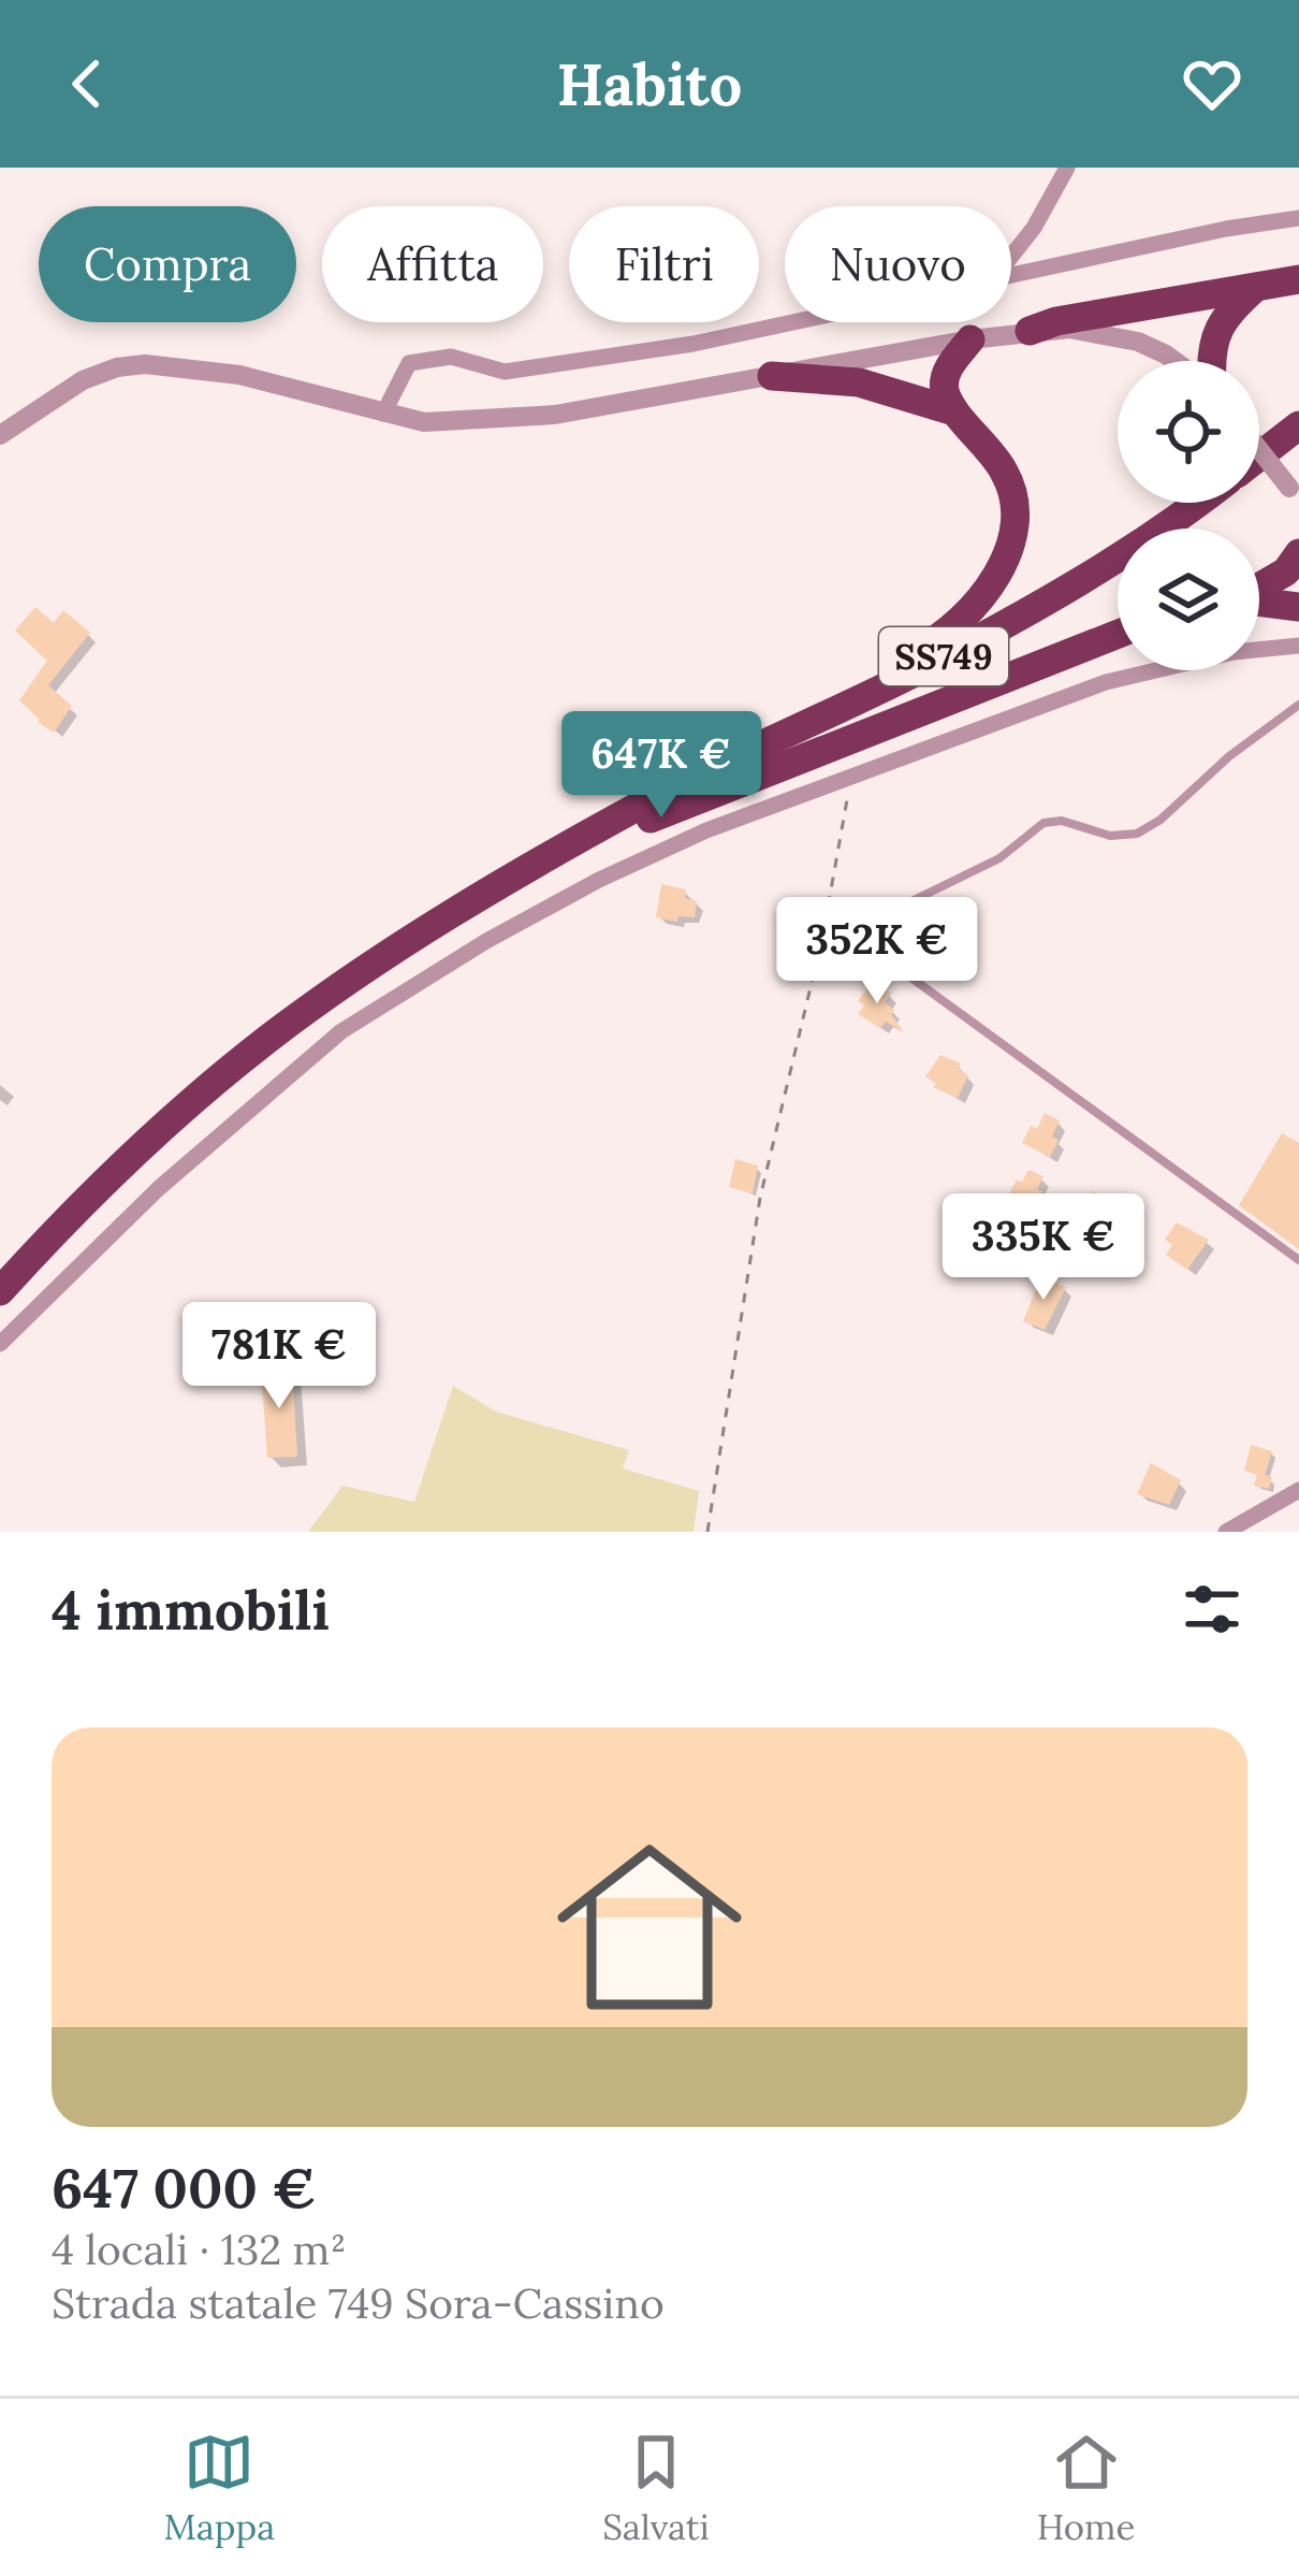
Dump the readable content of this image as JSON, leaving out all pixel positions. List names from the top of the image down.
{
  "streets": {
    "highway": ["SS749"]
  },
  "page": {
    "header": "Habito",
    "chip": [
      "Compra",
      "Affitta",
      "Filtri",
      "Nuovo"
    ],
    "price": [
      "647K €",
      "352K €",
      "335K €",
      "781K €"
    ],
    "heading": "4 immobili",
    "list": [
      {
        "name": "647 000 €",
        "note": "4 locali · 132 m² · Strada statale 749 Sora-Cassino"
      }
    ],
    "tabs": ["Mappa", "Salvati", "Home"]
  }
}
